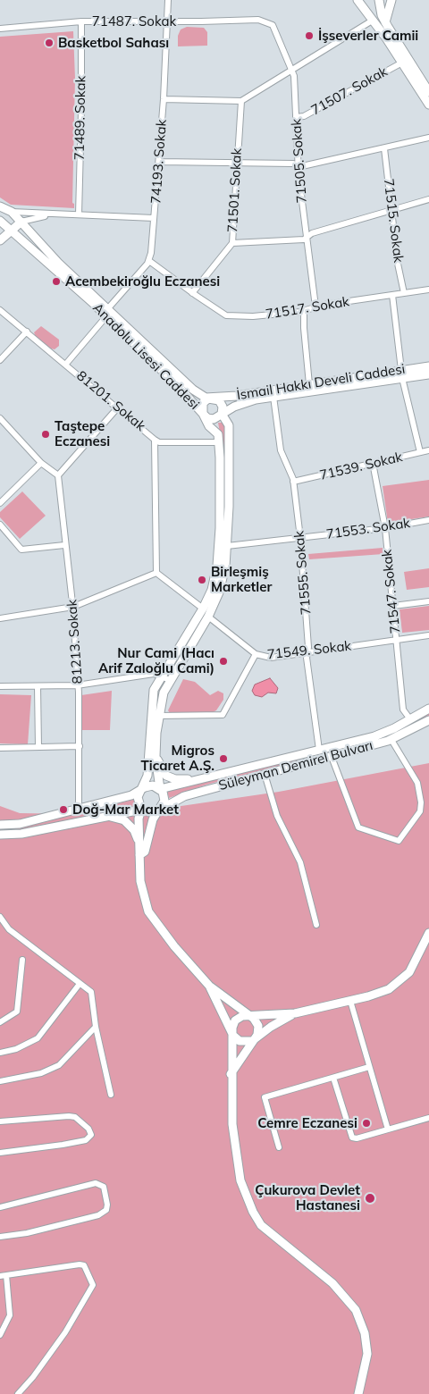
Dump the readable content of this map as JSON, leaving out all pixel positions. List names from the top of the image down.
{
  "streets": {
    "main road": ["Anadolu Lisesi Caddesi", "İsmail Hakkı Develi Caddesi", "Süleyman Demirel Bulvarı"],
    "street": [
      "71487. Sokak",
      "71507. Sokak",
      "71489. Sokak",
      "71505. Sokak",
      "74193. Sokak",
      "71501. Sokak",
      "71515. Sokak",
      "71517. Sokak",
      "81201. Sokak",
      "71539. Sokak",
      "71553. Sokak",
      "71555. Sokak",
      "71547. Sokak",
      "81213. Sokak",
      "71549. Sokak"
    ]
  },
  "crossings": [
    ["71487. Sokak", "71489. Sokak"],
    ["71487. Sokak", "71505. Sokak"],
    ["71487. Sokak", "74193. Sokak"],
    ["71507. Sokak", "71505. Sokak"],
    ["71505. Sokak", "71517. Sokak"],
    ["74193. Sokak", "71517. Sokak"],
    ["71501. Sokak", "71517. Sokak"],
    ["71515. Sokak", "71517. Sokak"],
    ["Anadolu Lisesi Caddesi", "İsmail Hakkı Develi Caddesi"],
    ["İsmail Hakkı Develi Caddesi", "71555. Sokak"],
    ["71539. Sokak", "71555. Sokak"],
    ["71539. Sokak", "71547. Sokak"],
    ["71553. Sokak", "71555. Sokak"],
    ["71553. Sokak", "71547. Sokak"],
    ["71555. Sokak", "71549. Sokak"],
    ["71555. Sokak", "Süleyman Demirel Bulvarı"],
    ["71547. Sokak", "71549. Sokak"],
    ["71547. Sokak", "Süleyman Demirel Bulvarı"]
  ],
  "places": [
    "İşseverler Camii",
    "Basketbol Sahası",
    "Acembekiroğlu Eczanesi",
    "Taştepe Eczanesi",
    "Birleşmiş Marketler",
    "Nur Cami (Hacı Arif Zaloğlu Cami)",
    "Migros Ticaret A.Ş.",
    "Doğ-Mar Market",
    "Cemre Eczanesi",
    "Çukurova Devlet Hastanesi"
  ]
}
